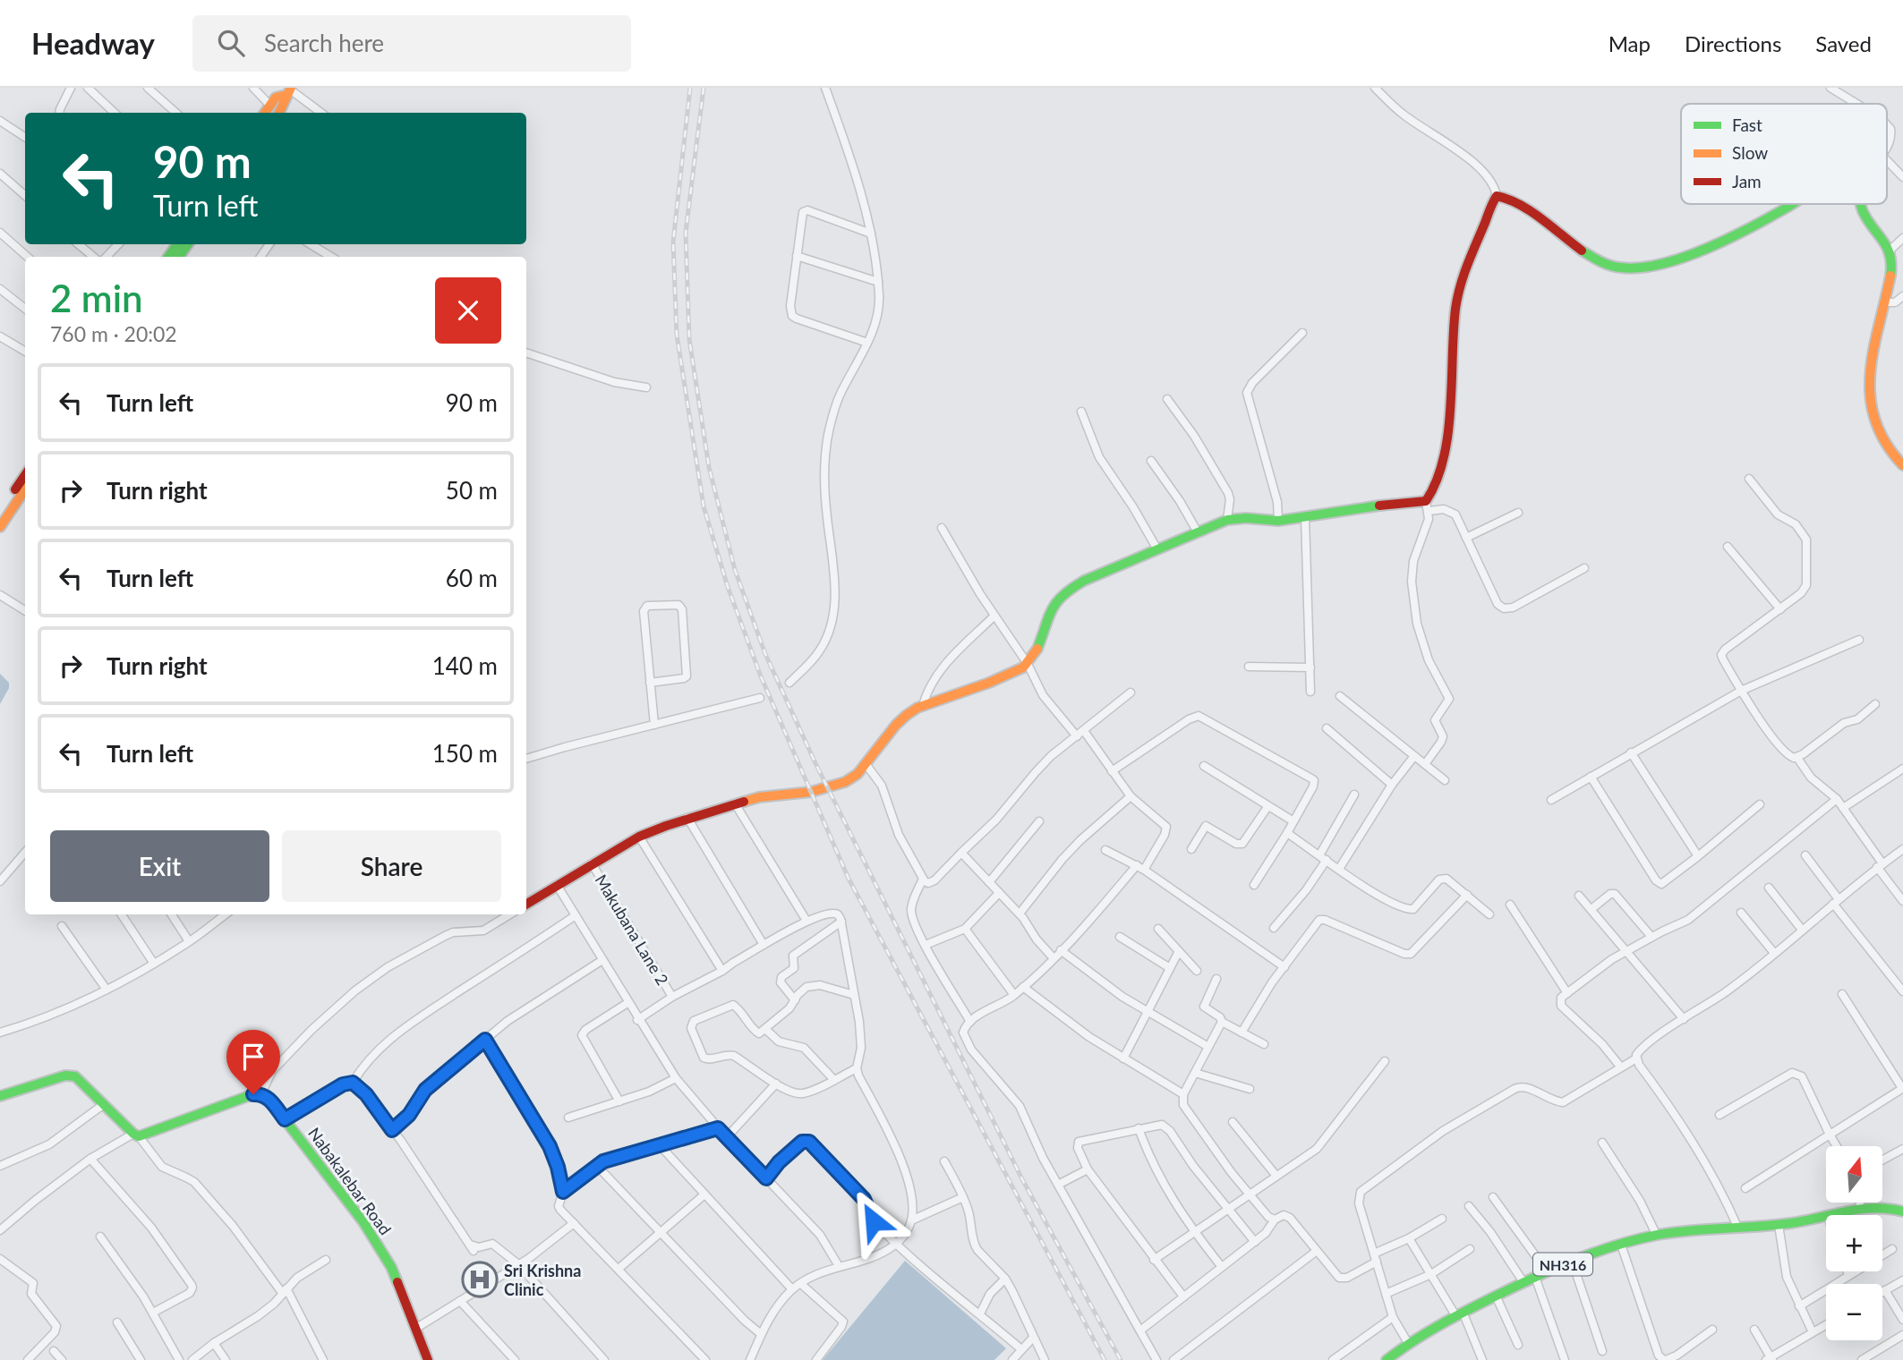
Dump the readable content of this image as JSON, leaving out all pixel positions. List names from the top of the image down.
{
  "streets": {
    "main road": ["Nabakalebar Road", "NH316"],
    "street": ["Makubana Lane 2"]
  },
  "places": {
    "hospital": ["Sri Krishna Clinic"]
  },
  "legend": ["Fast", "Slow", "Jam"],
  "north": "top",
  "page": {
    "header": "Headway",
    "search": "Search here",
    "nav": ["Map", "Directions", "Saved"],
    "turn": ["90 m", "Turn left"],
    "heading": ["2 min", "760 m · 20:02"],
    "list": [
      {
        "name": "Turn left",
        "value": "90 m"
      },
      {
        "name": "Turn right",
        "value": "50 m"
      },
      {
        "name": "Turn left",
        "value": "60 m"
      },
      {
        "name": "Turn right",
        "value": "140 m"
      },
      {
        "name": "Turn left",
        "value": "150 m"
      }
    ],
    "buttons": ["Exit", "Share"],
    "map_buttons": ["+", "−"]
  }
}
